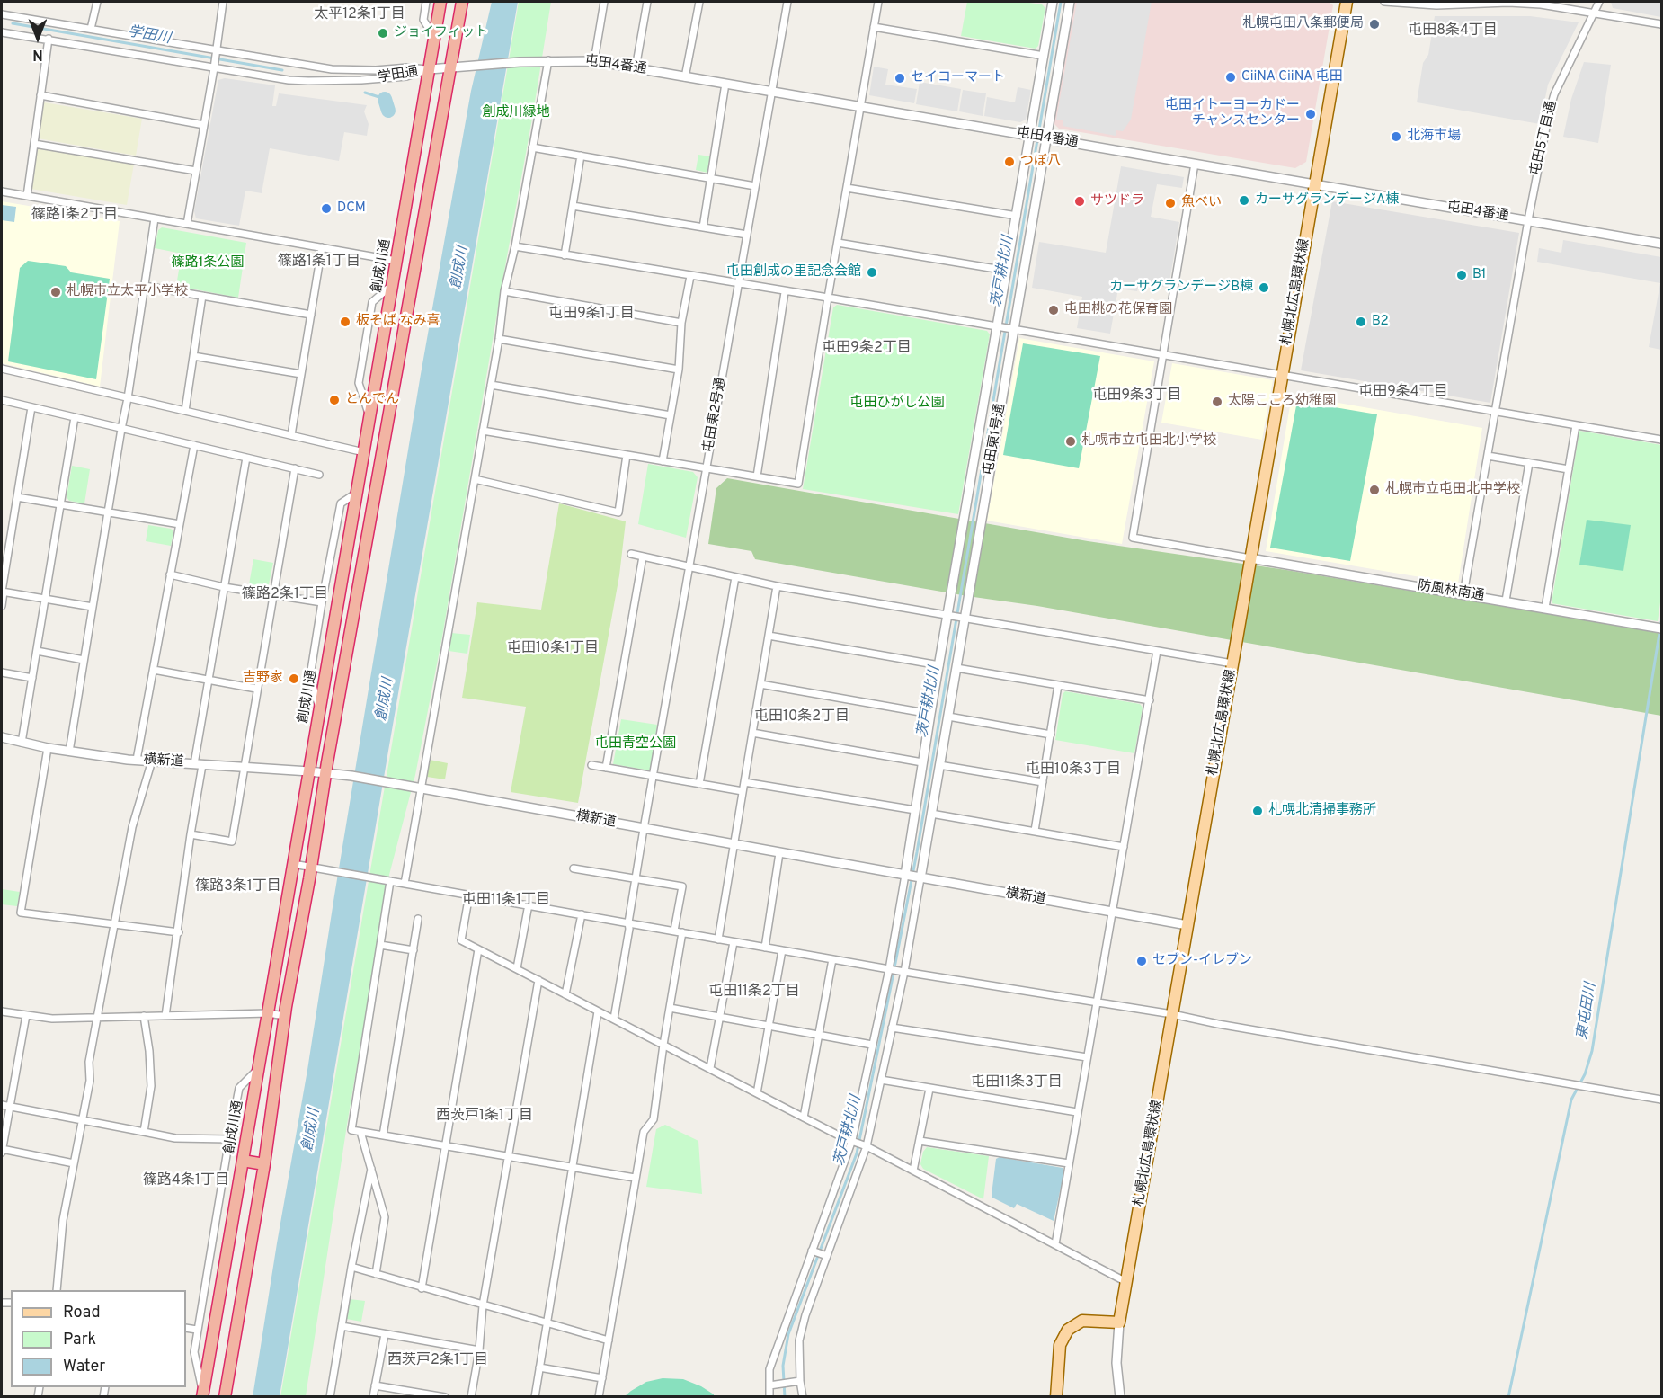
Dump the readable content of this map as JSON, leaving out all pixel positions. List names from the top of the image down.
{
  "streets": {
    "highway": ["創成川通"],
    "main road": ["札幌北広島環状線"],
    "street": [
      "屯田4番通",
      "学田通",
      "屯田5丁目通",
      "屯田東2号通",
      "屯田東1号通",
      "防風林南通",
      "横新道"
    ]
  },
  "crossings": [
    ["屯田4番通", "学田通"],
    ["屯田4番通", "屯田5丁目通"],
    ["屯田4番通", "創成川通"],
    ["屯田4番通", "札幌北広島環状線"],
    ["屯田4番通", "屯田東2号通"],
    ["屯田4番通", "屯田東1号通"],
    ["学田通", "創成川通"],
    ["屯田5丁目通", "防風林南通"],
    ["創成川通", "横新道"],
    ["札幌北広島環状線", "防風林南通"],
    ["札幌北広島環状線", "横新道"],
    ["屯田東2号通", "横新道"],
    ["屯田東1号通", "横新道"]
  ],
  "districts": [
    "太平12条1丁目",
    "屯田8条4丁目",
    "篠路1条2丁目",
    "篠路1条1丁目",
    "屯田9条1丁目",
    "屯田9条2丁目",
    "屯田9条4丁目",
    "屯田9条3丁目",
    "篠路2条1丁目",
    "屯田10条1丁目",
    "屯田10条2丁目",
    "屯田10条3丁目",
    "篠路3条1丁目",
    "屯田11条1丁目",
    "屯田11条2丁目",
    "屯田11条3丁目",
    "西茨戸1条1丁目",
    "篠路4条1丁目",
    "西茨戸2条1丁目"
  ],
  "water": [
    "学田川",
    "創成川",
    "茨戸耕北川",
    "東屯田川"
  ],
  "parks": [
    "創成川緑地",
    "篠路1条公園",
    "屯田ひがし公園",
    "屯田青空公園"
  ],
  "places": [
    "札幌屯田八条郵便局",
    "ジョイフィット",
    "CiiNA CiiNA 屯田",
    "セイコーマート",
    "屯田イトーヨーカドー チャンスセンター",
    "北海市場",
    "つぼ八",
    "カーサグランデージA棟",
    "サツドラ",
    "魚べい",
    "DCM",
    "屯田創成の里記念会館",
    "B1",
    "カーサグランデージB棟",
    "札幌市立太平小学校",
    "屯田桃の花保育園",
    "板そば なみ喜",
    "B2",
    "とんでん",
    "太陽こころ幼稚園",
    "札幌市立屯田北小学校",
    "札幌市立屯田北中学校",
    "吉野家",
    "札幌北清掃事務所",
    "セブン-イレブン"
  ],
  "legend": ["Road", "Park", "Water"],
  "north": "bottom"
}
